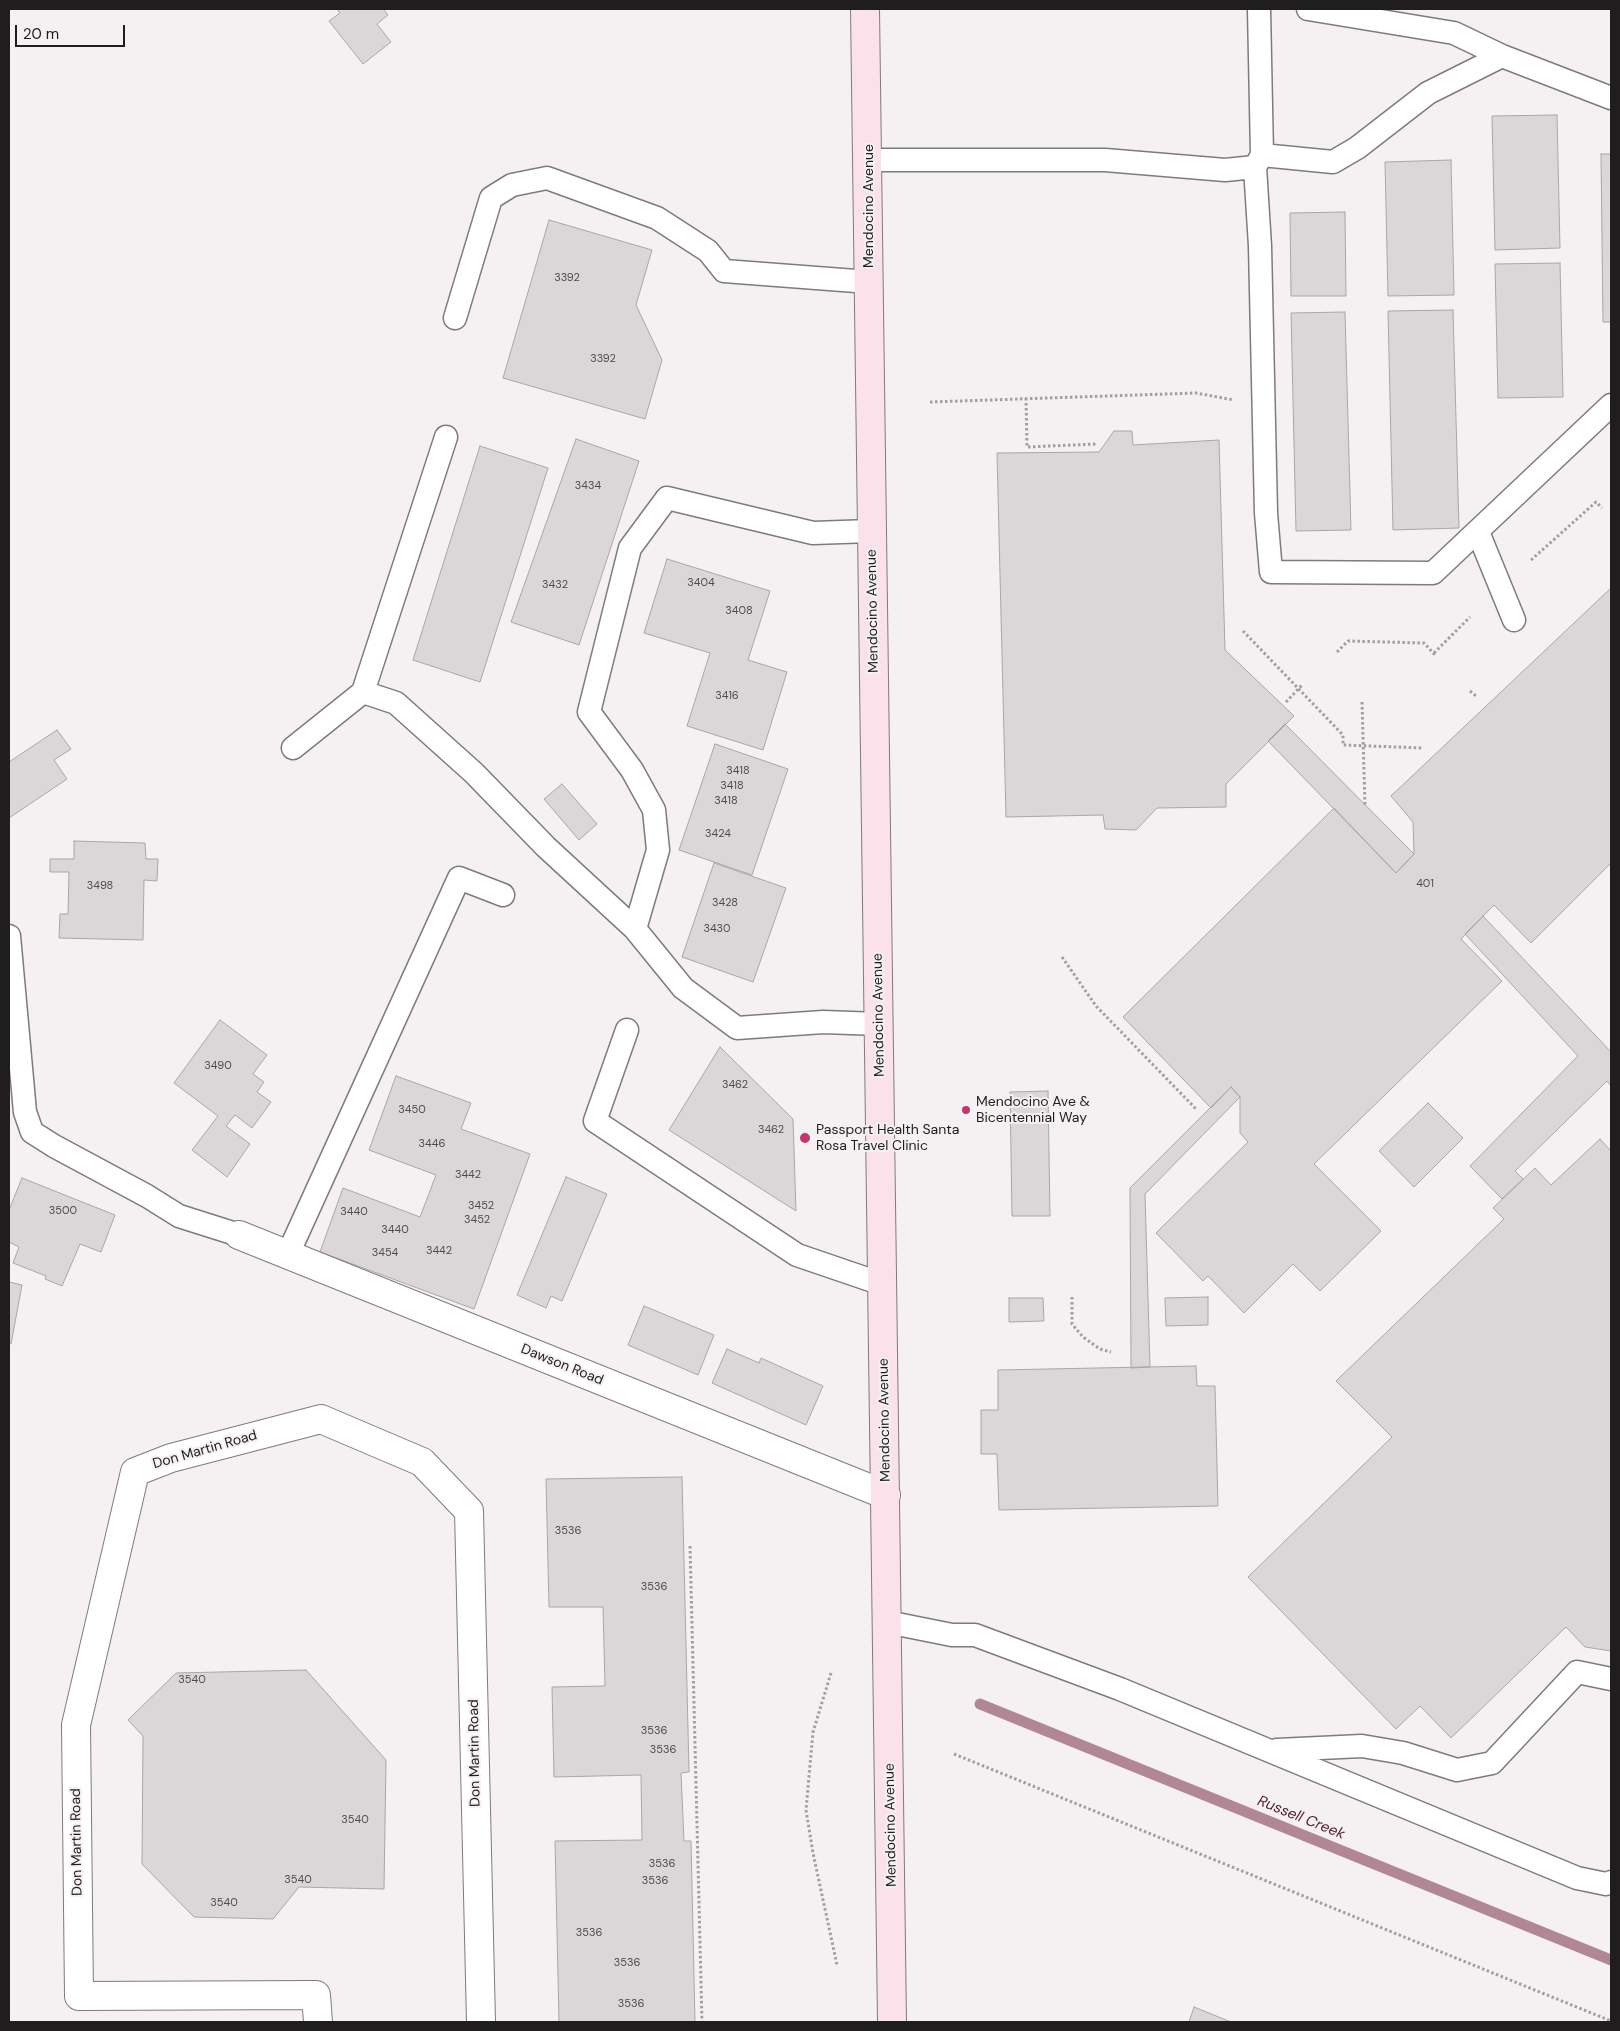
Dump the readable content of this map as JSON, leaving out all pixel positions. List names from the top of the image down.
{
  "streets": {
    "main road": ["Mendocino Avenue"],
    "street": ["Dawson Road", "Don Martin Road"]
  },
  "crossings": [
    ["Mendocino Avenue", "Dawson Road"]
  ],
  "water": ["Russell Creek"],
  "places": ["Mendocino Ave & Bicentennial Way", "Passport Health Santa Rosa Travel Clinic"],
  "house_numbers": [
    "3392",
    "3392",
    "3434",
    "3404",
    "3432",
    "3408",
    "3416",
    "3418",
    "3418",
    "3418",
    "3424",
    "401",
    "3498",
    "3428",
    "3430",
    "3490",
    "3462",
    "3450",
    "3462",
    "3446",
    "3442",
    "3452",
    "3500",
    "3440",
    "3452",
    "3440",
    "3442",
    "3454",
    "3536",
    "3536",
    "3540",
    "3536",
    "3536",
    "3540",
    "3536",
    "3540",
    "3536",
    "3540",
    "3536",
    "3536",
    "3536"
  ],
  "scale_bar": "20 m"
}
